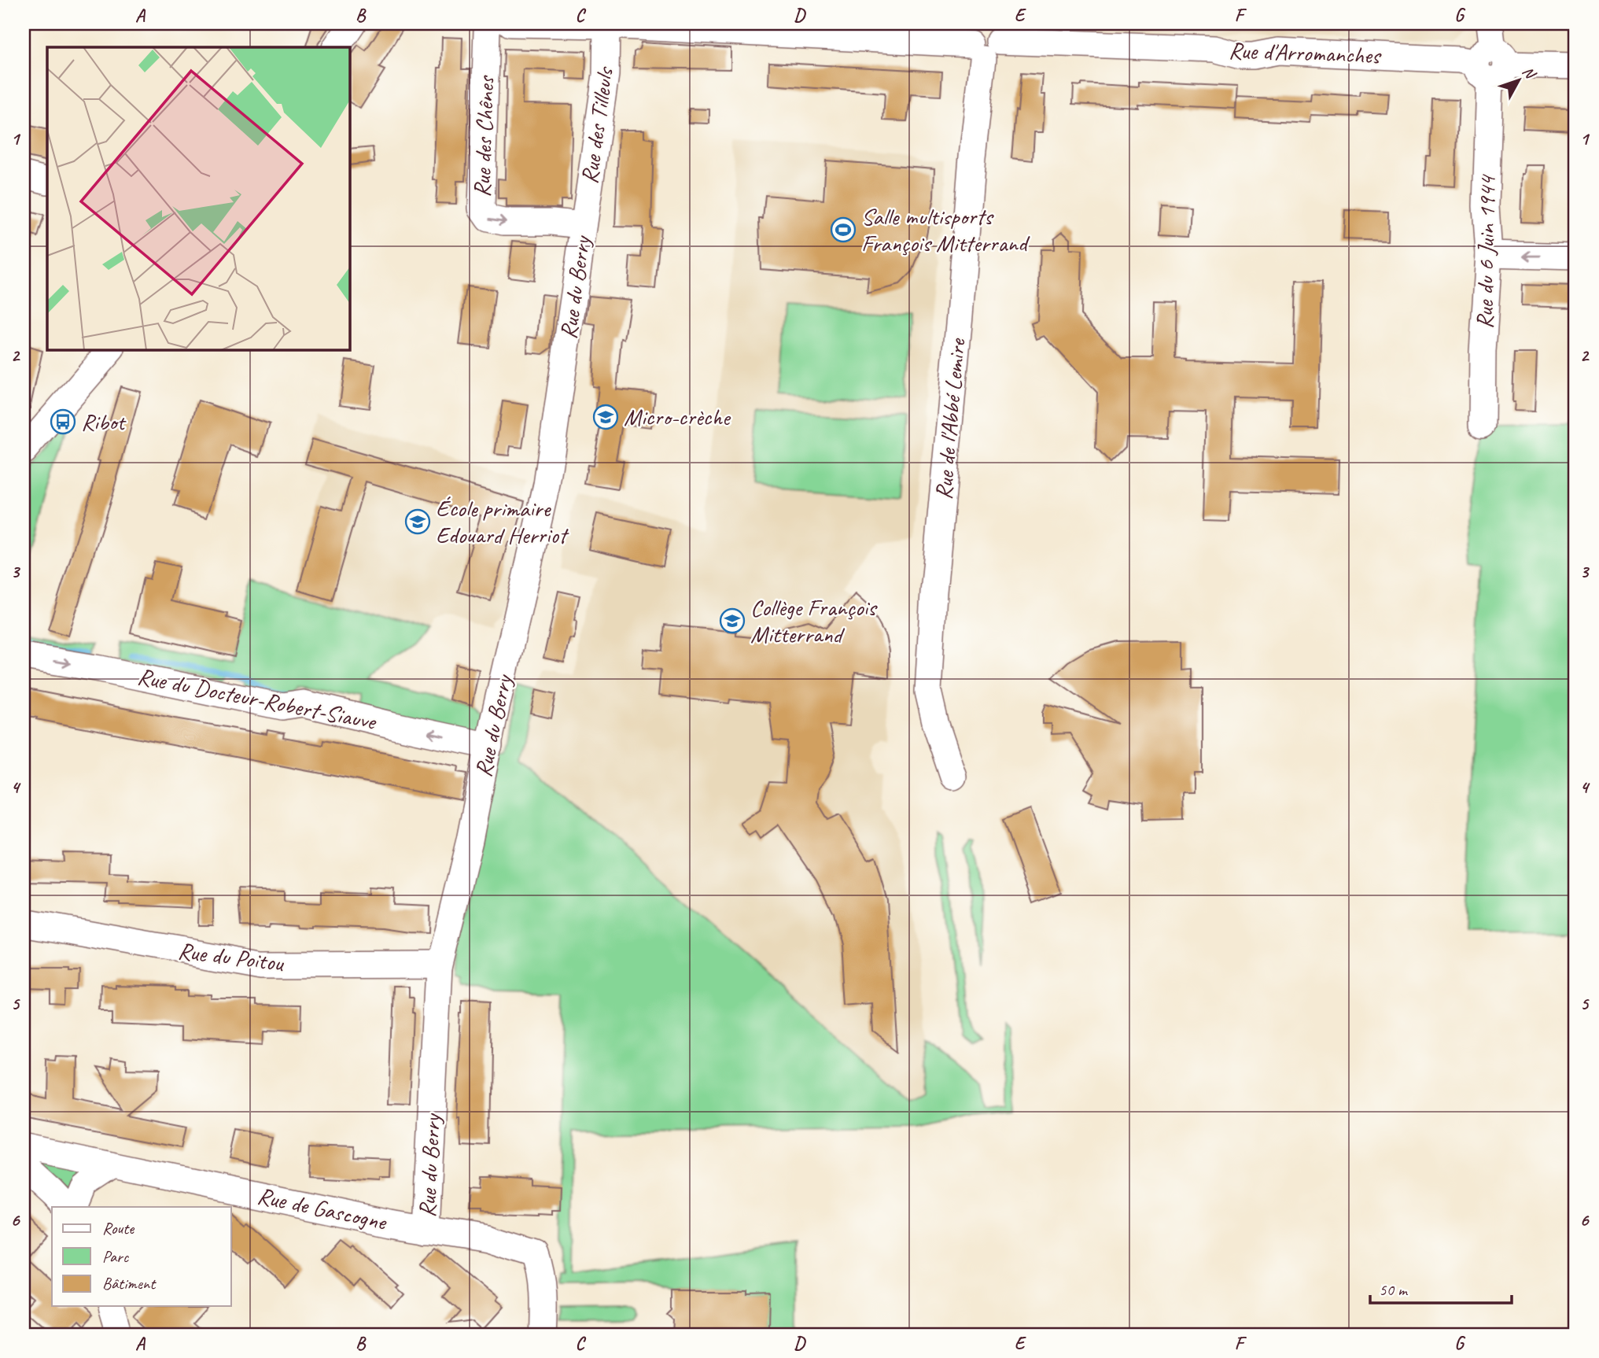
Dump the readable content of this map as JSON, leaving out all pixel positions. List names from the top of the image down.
{
  "streets": {
    "street": [
      "Rue d'Arromanches",
      "Rue des Tilleuls",
      "Rue des Chênes",
      "Rue du 6 Juin 1944",
      "Rue du Berry",
      "Rue de l'Abbé Lemire",
      "Rue du Docteur-Robert-Siauve",
      "Rue du Poitou",
      "Rue de Gascogne"
    ]
  },
  "crossings": [
    ["Rue d'Arromanches", "Rue des Tilleuls"],
    ["Rue d'Arromanches", "Rue du 6 Juin 1944"],
    ["Rue d'Arromanches", "Rue de l'Abbé Lemire"],
    ["Rue des Tilleuls", "Rue des Chênes"],
    ["Rue des Tilleuls", "Rue du Berry"],
    ["Rue des Chênes", "Rue du Berry"],
    ["Rue du Berry", "Rue du Docteur-Robert-Siauve"],
    ["Rue du Berry", "Rue du Poitou"],
    ["Rue du Berry", "Rue de Gascogne"]
  ],
  "places": {
    "sports": ["Salle multisports François Mitterrand"],
    "school or university": ["Micro-crèche", "École primaire Edouard Herriot", "Collège François Mitterrand"],
    "bus stop": ["Ribot"]
  },
  "legend": ["Route", "Parc", "Bâtiment"],
  "scale_bar": "50 m",
  "north": "top right",
  "grid": {
    "columns": [
      "A",
      "B",
      "C",
      "D",
      "E",
      "F",
      "G"
    ],
    "rows": [
      "1",
      "2",
      "3",
      "4",
      "5",
      "6"
    ]
  }
}
